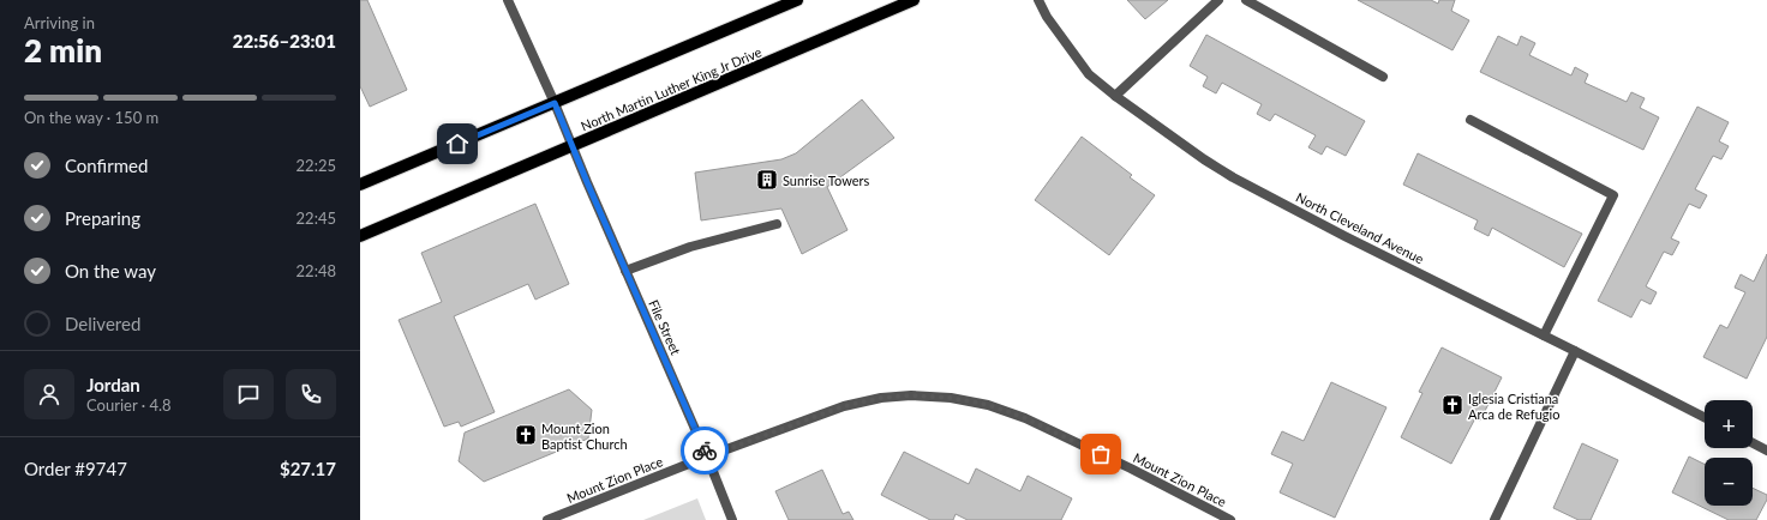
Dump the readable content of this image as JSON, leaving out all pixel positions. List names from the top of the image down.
{
  "streets": {
    "main road": ["North Martin Luther King Jr Drive"],
    "street": ["North Cleveland Avenue", "File Street", "Mount Zion Place"]
  },
  "crossings": [
    ["North Martin Luther King Jr Drive", "File Street"],
    ["File Street", "Mount Zion Place"]
  ],
  "places": {
    "building": ["Sunrise Towers"],
    "church": ["Iglesia Cristiana Arca de Refugio", "Mount Zion Baptist Church"]
  },
  "page": {
    "heading": ["2 min", "Arriving in", "22:56–23:01"],
    "panel": [
      "Jordan",
      "Courier · 4.8",
      "Order #9747",
      "$27.17"
    ],
    "bar": "On the way · 150 m",
    "list": [
      ["Confirmed", "22:25"],
      ["Preparing", "22:45"],
      ["On the way", "22:48"],
      "Delivered"
    ],
    "map_buttons": ["+", "−"]
  }
}
